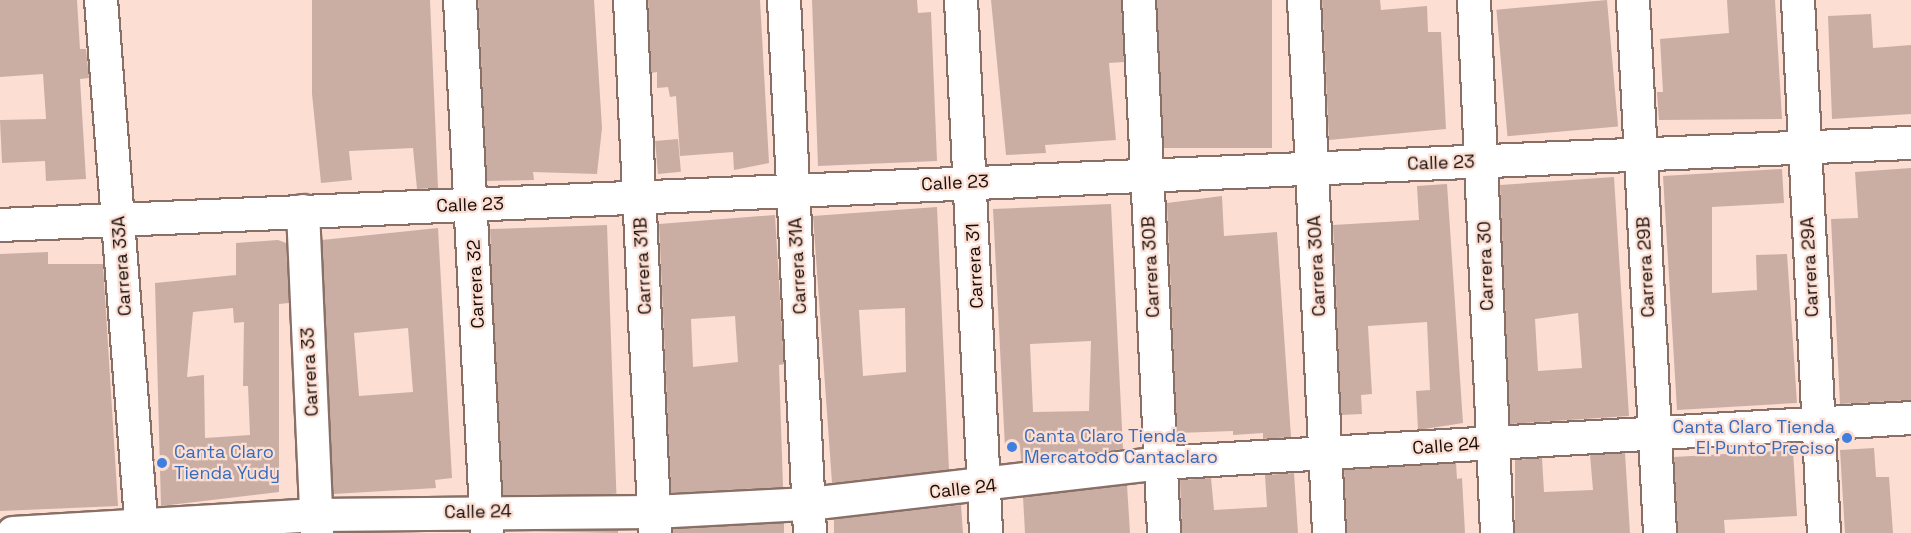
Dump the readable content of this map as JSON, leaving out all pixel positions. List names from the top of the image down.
{
  "streets": {
    "street": [
      "Calle 23",
      "Carrera 33A",
      "Carrera 31B",
      "Carrera 31A",
      "Carrera 31",
      "Carrera 30A",
      "Carrera 30",
      "Carrera 30B",
      "Carrera 29B",
      "Carrera 29A",
      "Carrera 32",
      "Carrera 33",
      "Calle 24"
    ]
  },
  "crossings": [
    ["Calle 23", "Carrera 33A"],
    ["Calle 23", "Carrera 31B"],
    ["Calle 23", "Carrera 31A"],
    ["Calle 23", "Carrera 31"],
    ["Calle 23", "Carrera 30A"],
    ["Calle 23", "Carrera 30"],
    ["Calle 23", "Carrera 30B"],
    ["Calle 23", "Carrera 29B"],
    ["Calle 23", "Carrera 29A"],
    ["Calle 23", "Carrera 32"],
    ["Calle 23", "Carrera 33"],
    ["Carrera 33A", "Calle 24"],
    ["Carrera 31B", "Calle 24"],
    ["Carrera 31A", "Calle 24"],
    ["Carrera 31", "Calle 24"],
    ["Carrera 30A", "Calle 24"],
    ["Carrera 30", "Calle 24"],
    ["Carrera 30B", "Calle 24"],
    ["Carrera 29B", "Calle 24"],
    ["Carrera 29A", "Calle 24"],
    ["Carrera 32", "Calle 24"],
    ["Carrera 33", "Calle 24"]
  ],
  "places": ["Canta Claro Tienda El Punto Preciso", "Canta Claro Tienda Mercatodo Cantaclaro", "Canta Claro Tienda Yudy"]
}
